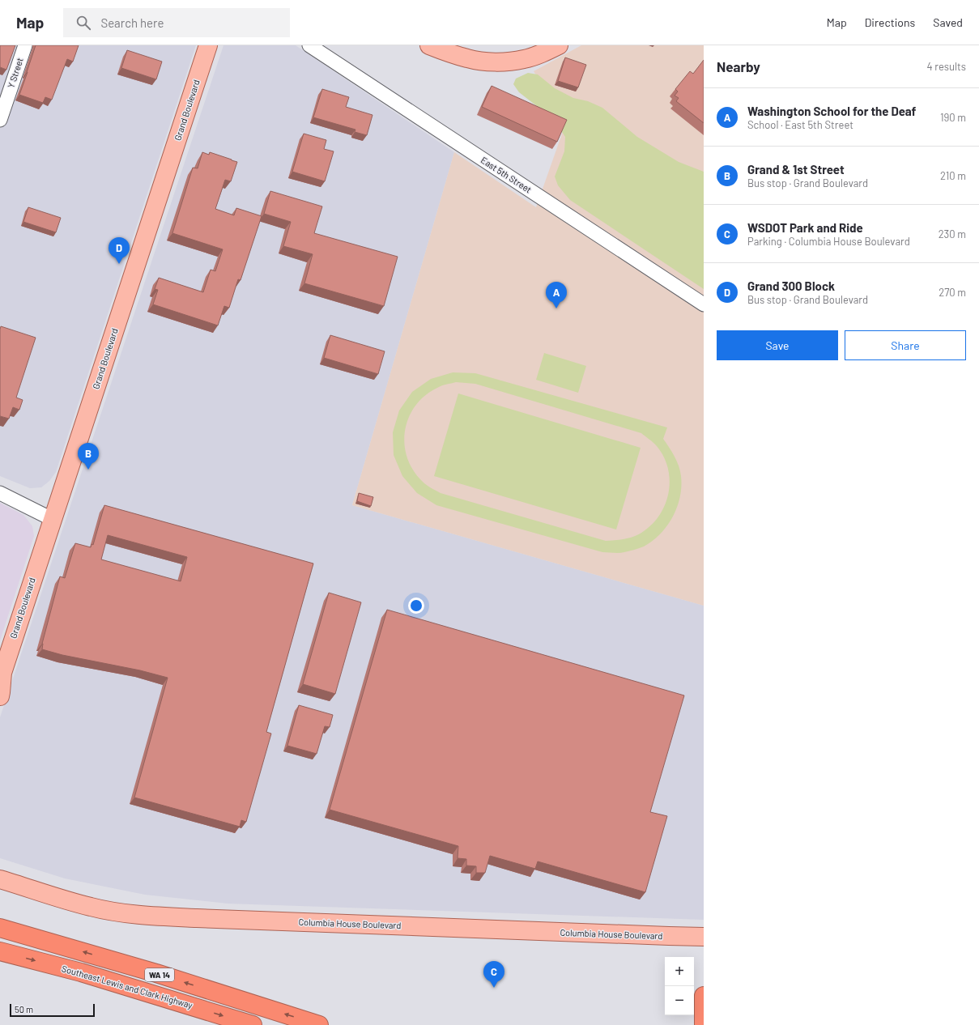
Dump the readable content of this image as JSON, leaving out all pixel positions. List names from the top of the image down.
{
  "streets": {
    "highway": ["WA 14", "Southeast Lewis and Clark Highway"],
    "main road": ["Grand Boulevard", "Columbia House Boulevard"],
    "street": ["Y Street", "East 5th Street"]
  },
  "scale_bar": "50 m",
  "page": {
    "header": "Map",
    "search": "Search here",
    "nav": ["Map", "Directions", "Saved"],
    "heading": ["Nearby", "4 results"],
    "list": [
      {
        "mark": "A",
        "name": "Washington School for the Deaf",
        "note": "School · East 5th Street",
        "value": "190 m"
      },
      {
        "mark": "B",
        "name": "Grand & 1st Street",
        "note": "Bus stop · Grand Boulevard",
        "value": "210 m"
      },
      {
        "mark": "C",
        "name": "WSDOT Park and Ride",
        "note": "Parking · Columbia House Boulevard",
        "value": "230 m"
      },
      {
        "mark": "D",
        "name": "Grand 300 Block",
        "note": "Bus stop · Grand Boulevard",
        "value": "270 m"
      }
    ],
    "pins": [
      "D",
      "A",
      "B",
      "C"
    ],
    "buttons": ["Save", "Share"],
    "map_buttons": ["+", "−"],
    "scale": "50 m"
  }
}
